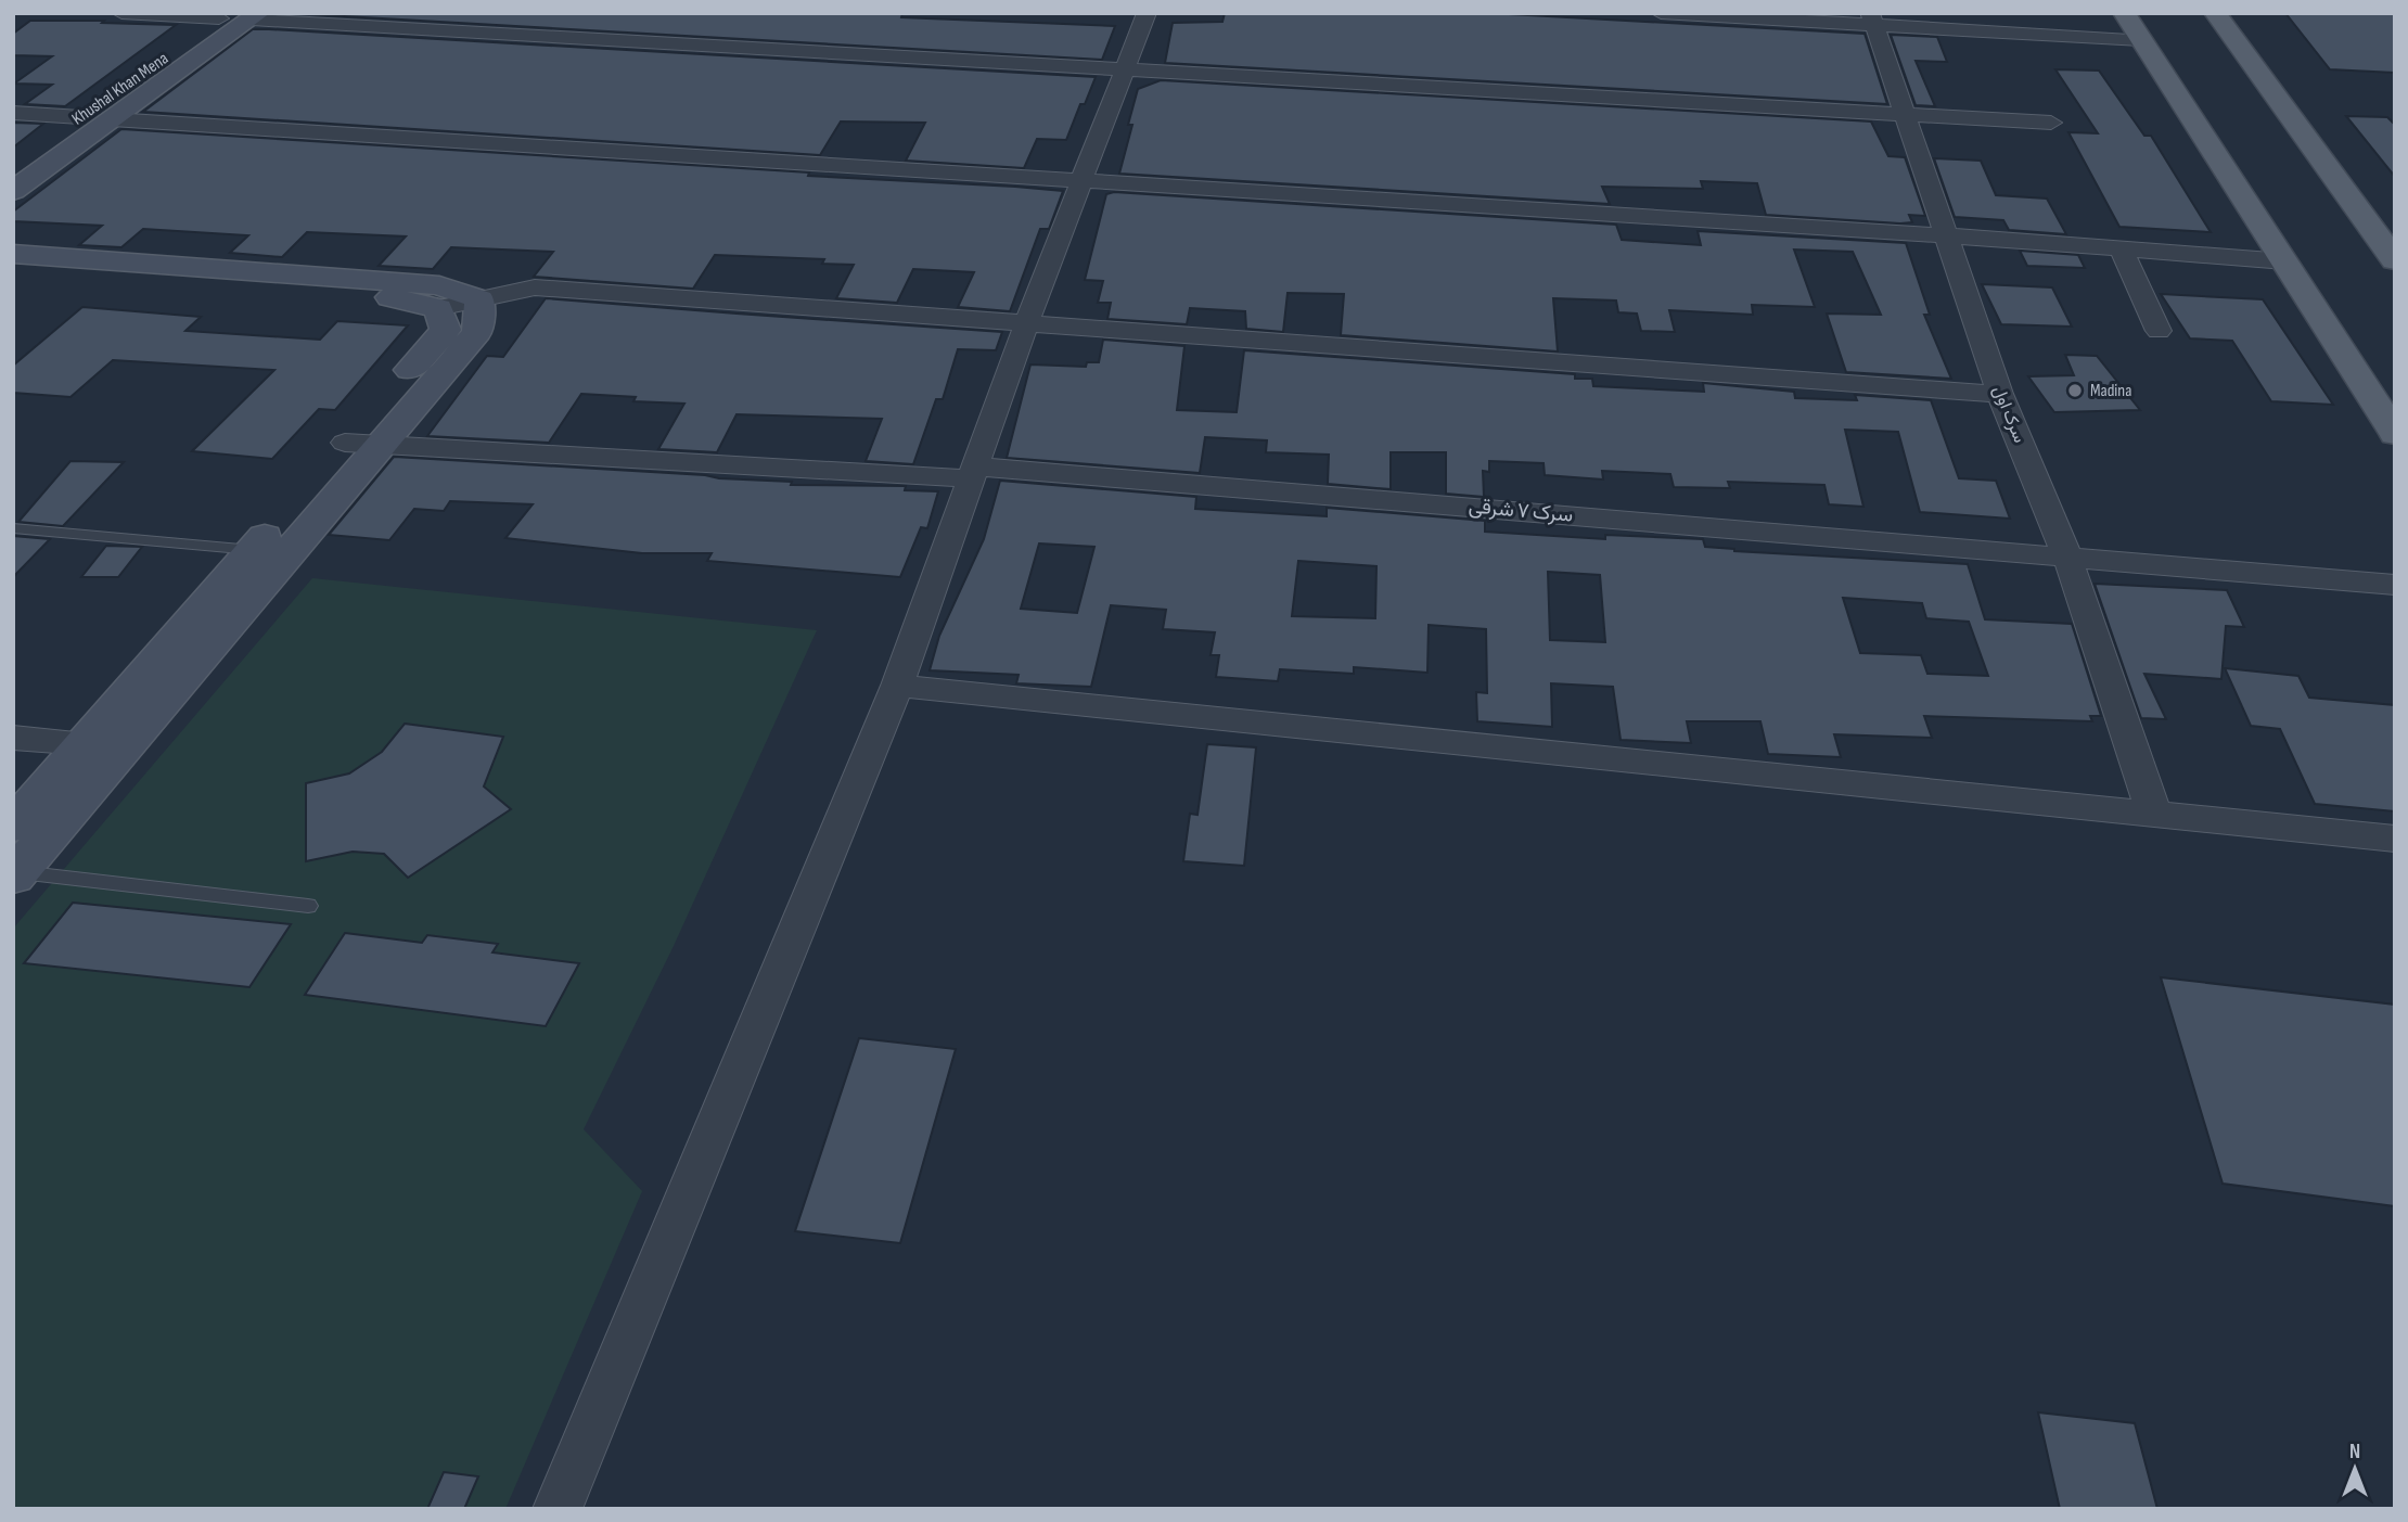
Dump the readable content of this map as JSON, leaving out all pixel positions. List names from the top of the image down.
{
  "streets": {
    "street": ["Khushal Khan Mena", "سرک‌ اول", "سرک ۷ شرقی"]
  },
  "crossings": [
    ["سرک‌ اول", "سرک ۷ شرقی"]
  ],
  "places": ["Madina"],
  "north": "top"
}
